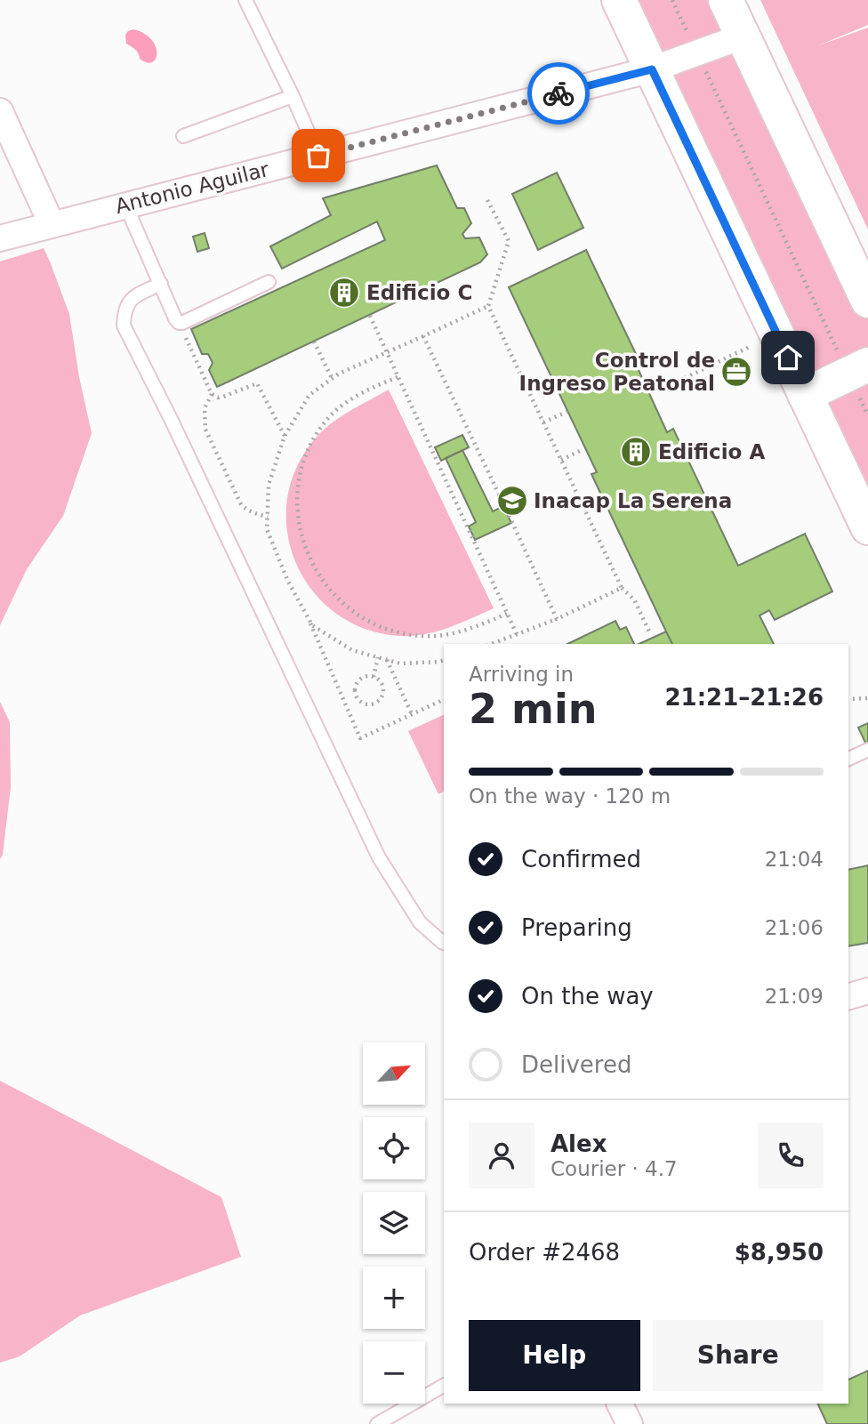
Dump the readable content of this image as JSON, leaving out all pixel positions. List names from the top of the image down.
{
  "streets": {
    "street": ["Antonio Aguilar"]
  },
  "places": {
    "building": ["Edificio C", "Edificio A"],
    "office": ["Control de Ingreso Peatonal"],
    "school or university": ["Inacap La Serena"]
  },
  "north": "top right",
  "page": {
    "heading": ["2 min", "Arriving in", "21:21–21:26"],
    "panel": [
      "Alex",
      "Courier · 4.7",
      "Order #2468",
      "$8,950"
    ],
    "bar": "On the way · 120 m",
    "list": [
      ["Confirmed", "21:04"],
      ["Preparing", "21:06"],
      ["On the way", "21:09"],
      "Delivered"
    ],
    "map_buttons": ["+", "−"],
    "buttons": ["Help", "Share"]
  }
}
